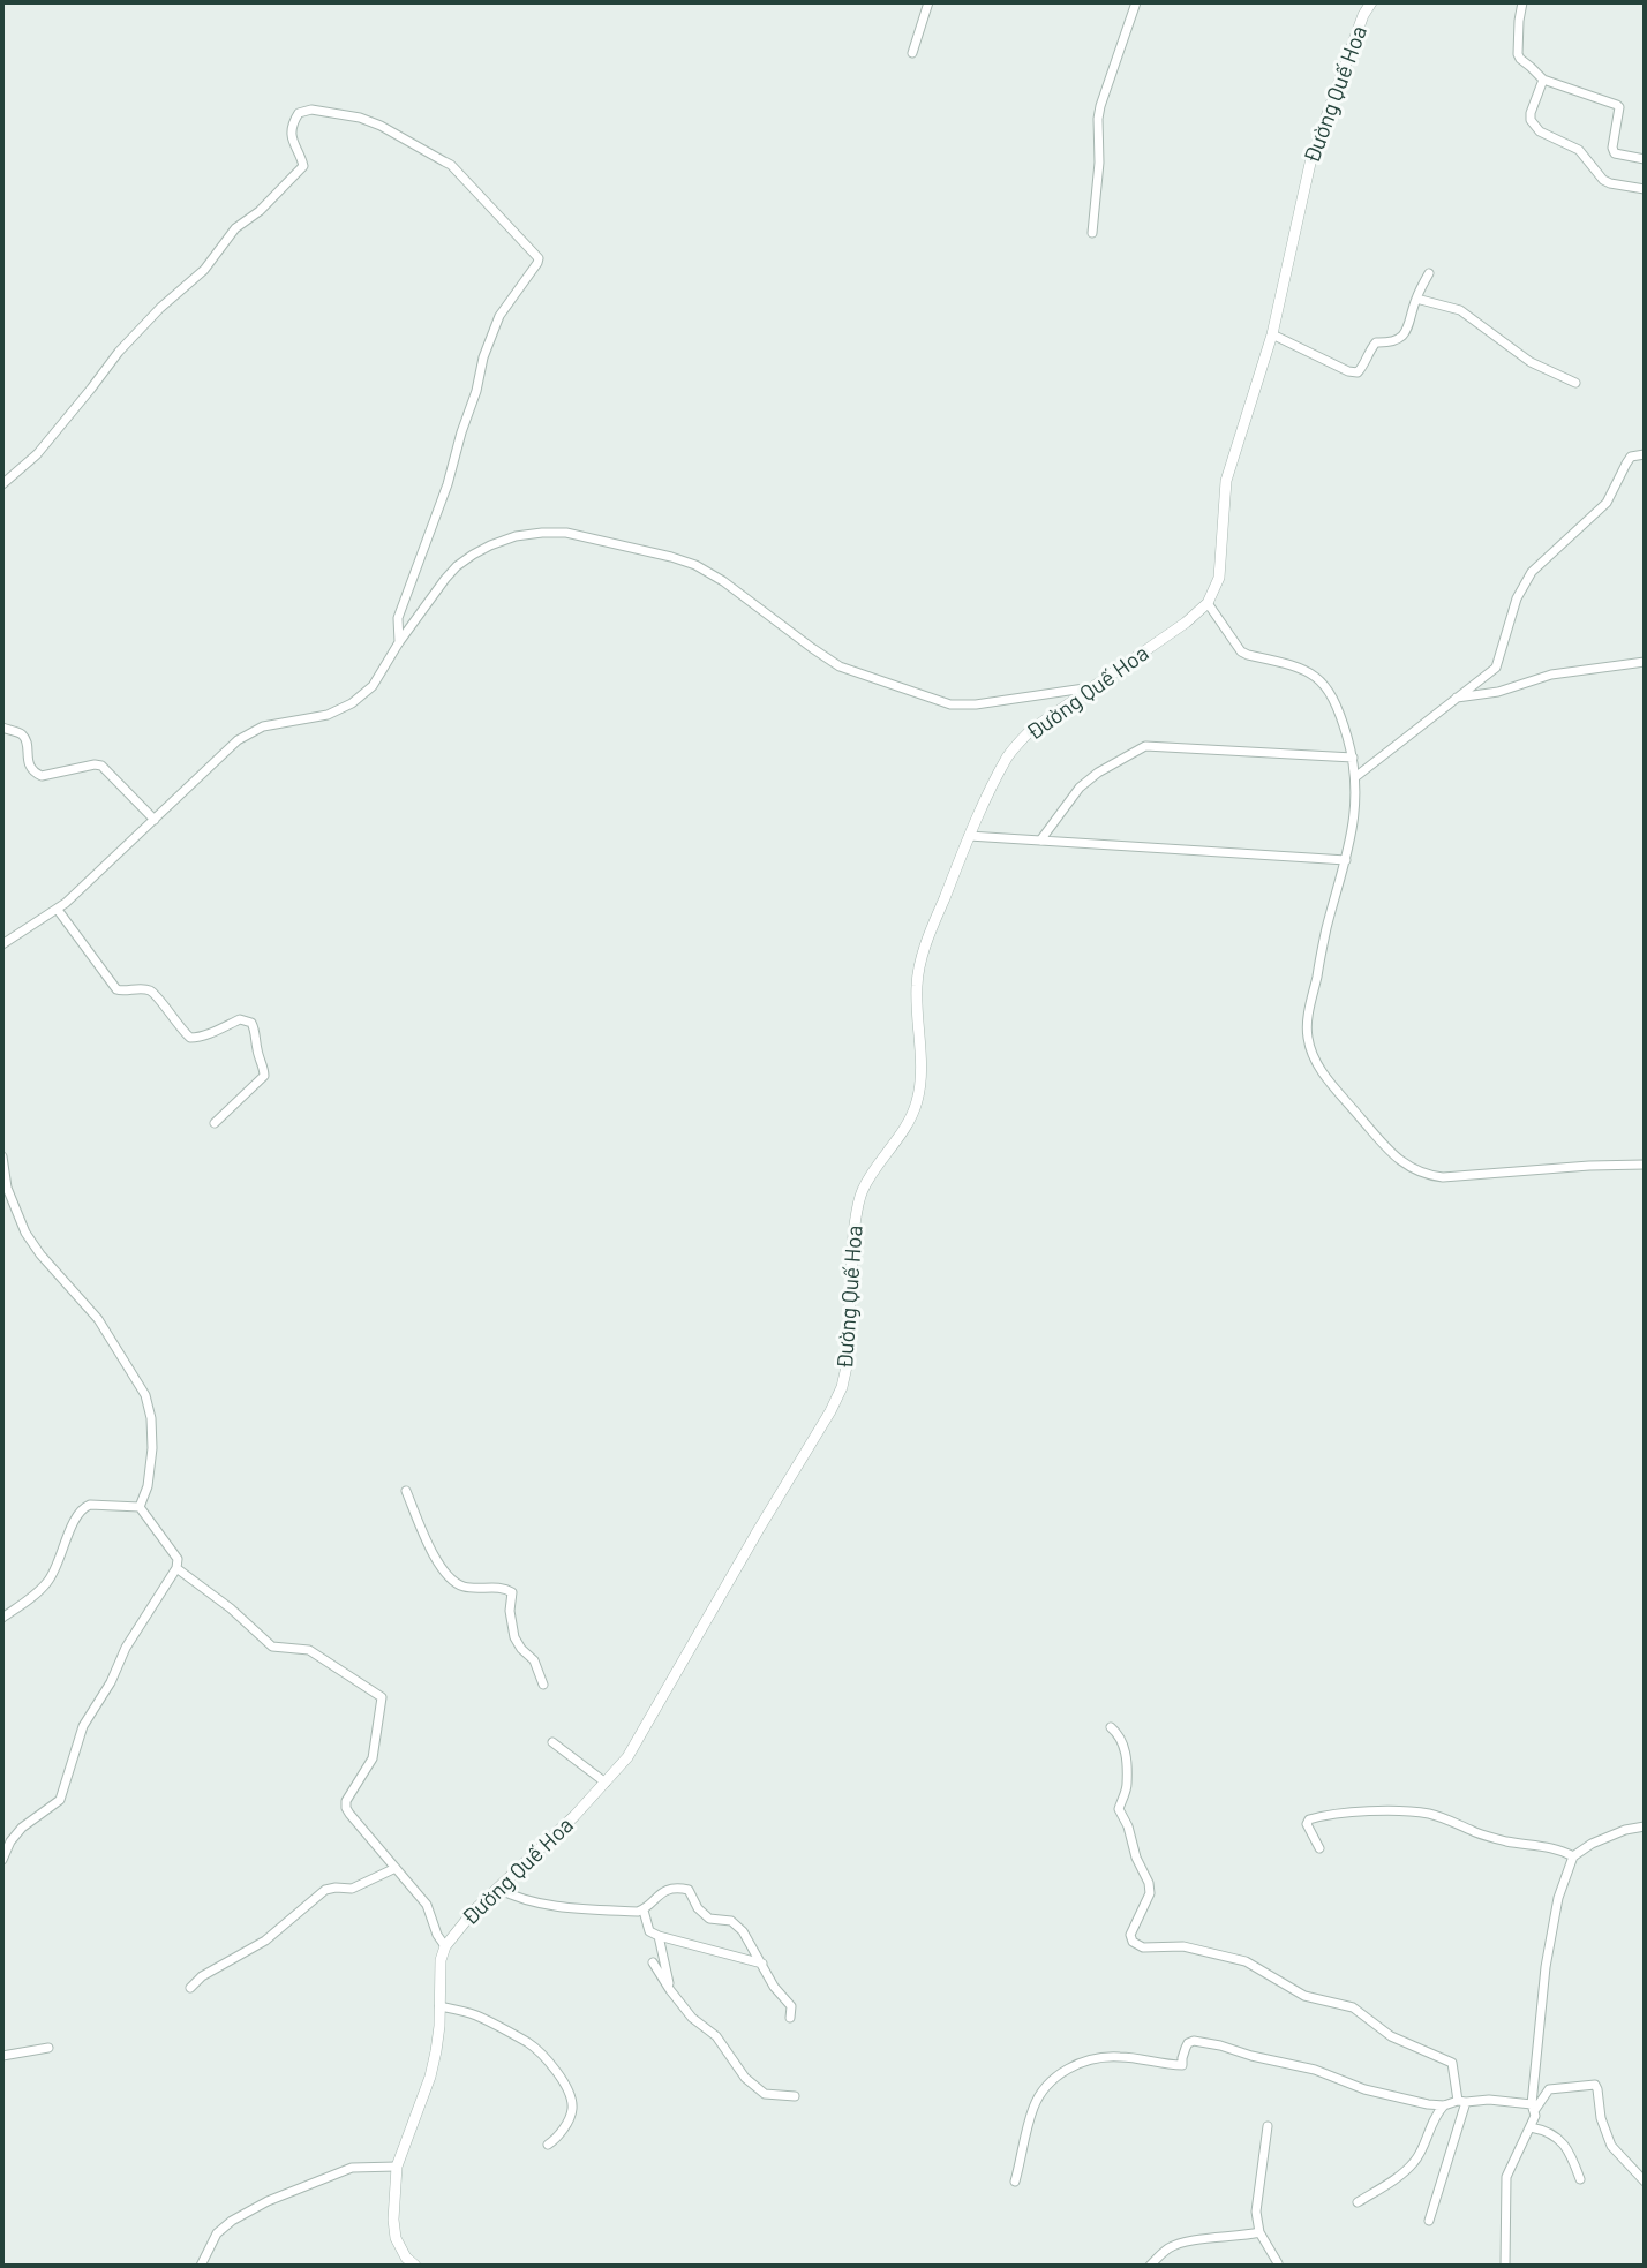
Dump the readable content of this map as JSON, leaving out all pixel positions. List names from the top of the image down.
{
  "streets": {
    "street": ["Đường Quế Hoa"]
  }
}
